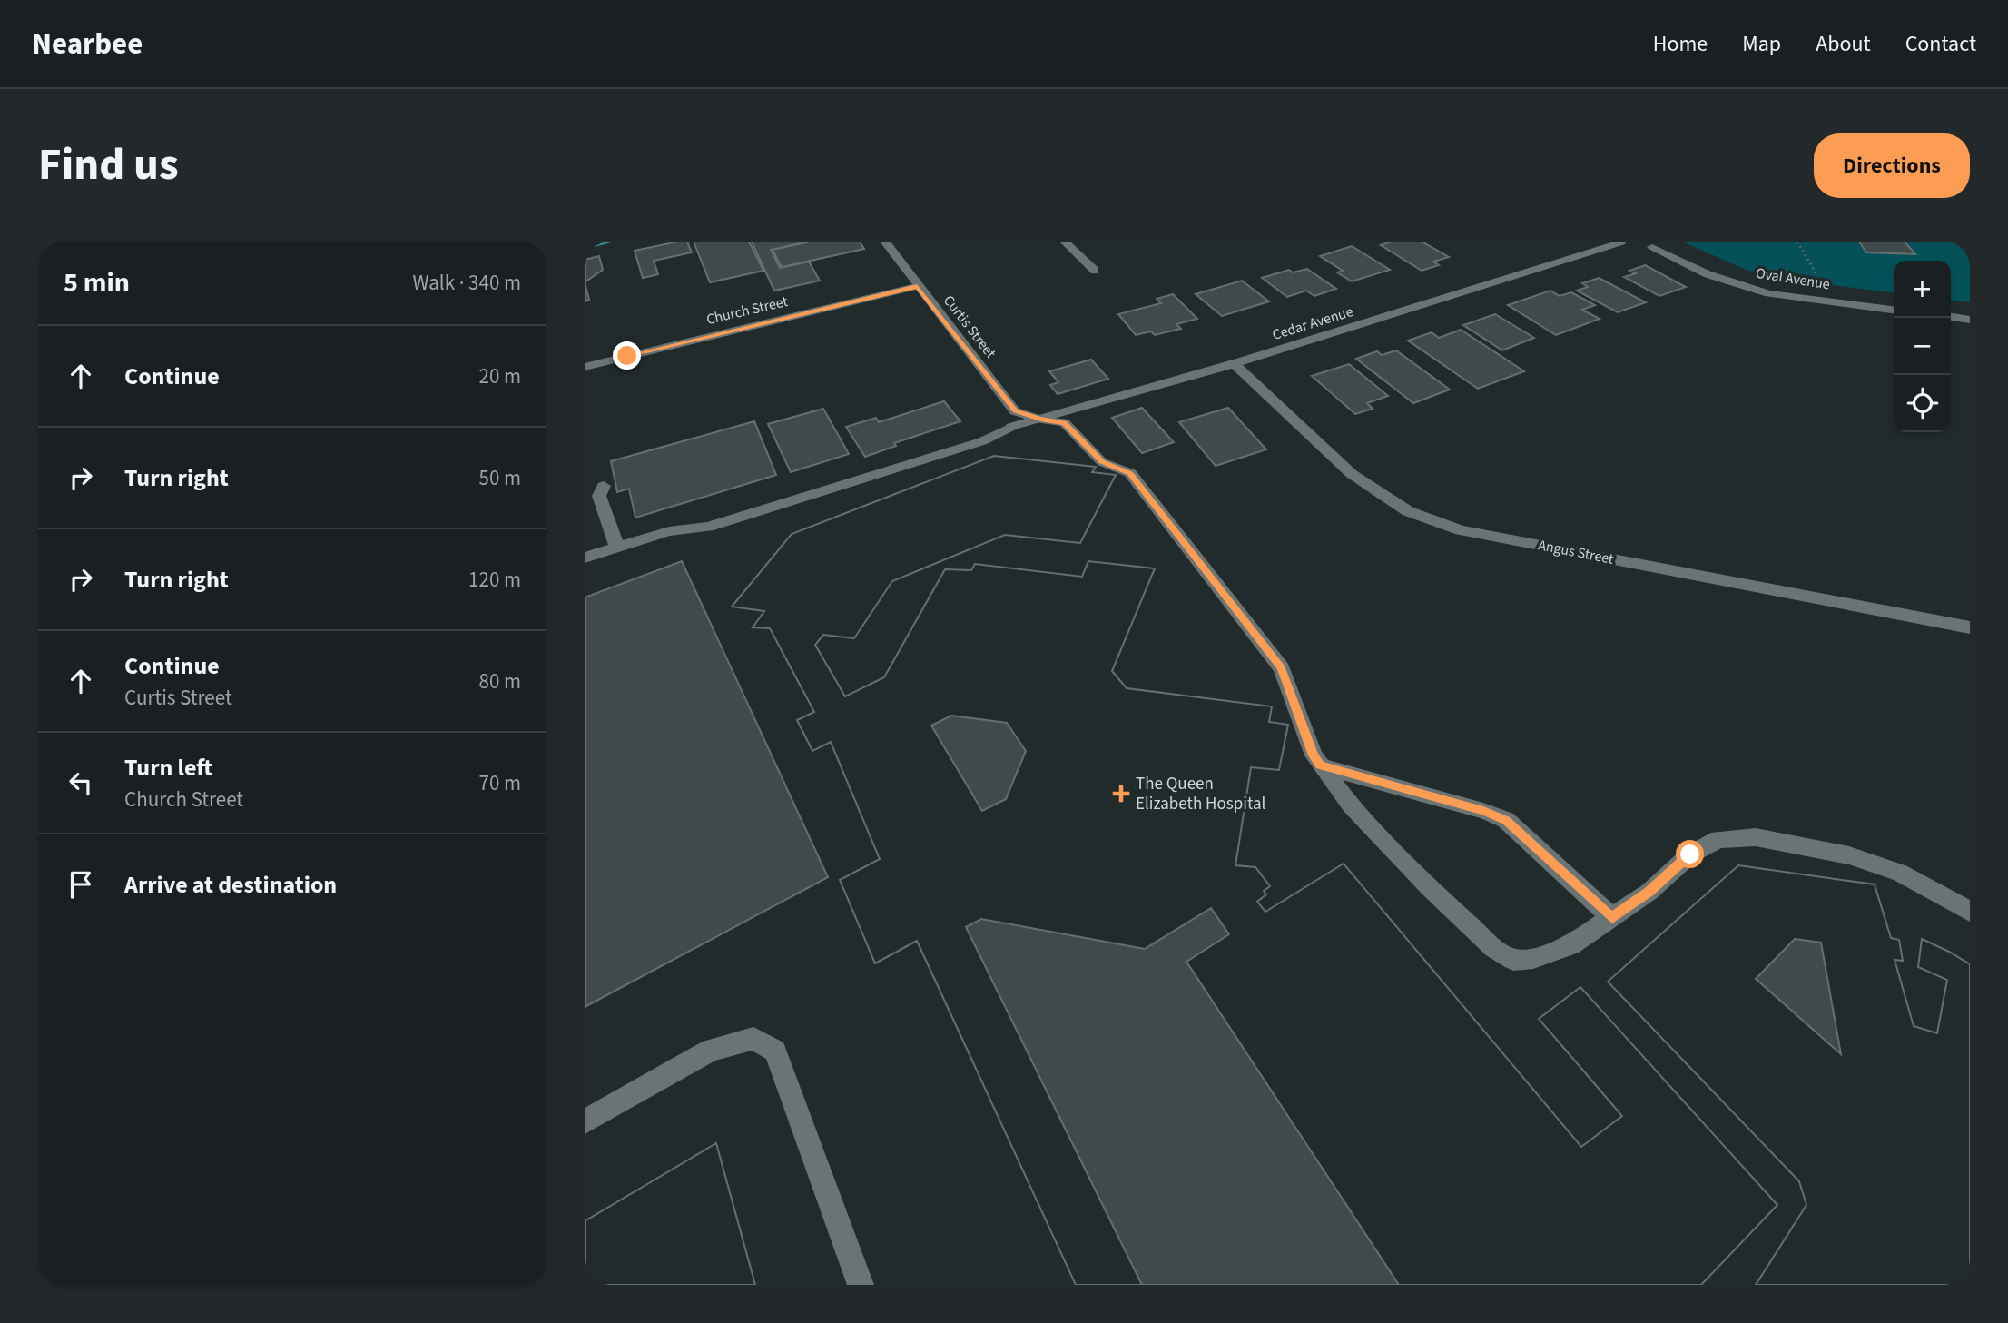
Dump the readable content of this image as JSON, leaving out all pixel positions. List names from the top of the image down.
{
  "streets": {
    "street": [
      "Oval Avenue",
      "Church Street",
      "Cedar Avenue",
      "Curtis Street",
      "Angus Street"
    ]
  },
  "crossings": [
    ["Church Street", "Curtis Street"],
    ["Cedar Avenue", "Curtis Street"],
    ["Cedar Avenue", "Angus Street"]
  ],
  "places": {
    "health": ["The Queen Elizabeth Hospital"]
  },
  "page": {
    "header": "Nearbee",
    "nav": [
      "Home",
      "Map",
      "About",
      "Contact"
    ],
    "title": "Find us",
    "buttons": "Directions",
    "heading": ["5 min", "Walk · 340 m"],
    "map_buttons": ["+", "−"],
    "list": [
      ["Continue", "20 m"],
      ["Turn right", "50 m"],
      ["Turn right", "120 m"],
      ["Continue", "Curtis Street", "80 m"],
      ["Turn left", "Church Street", "70 m"],
      "Arrive at destination"
    ]
  }
}
